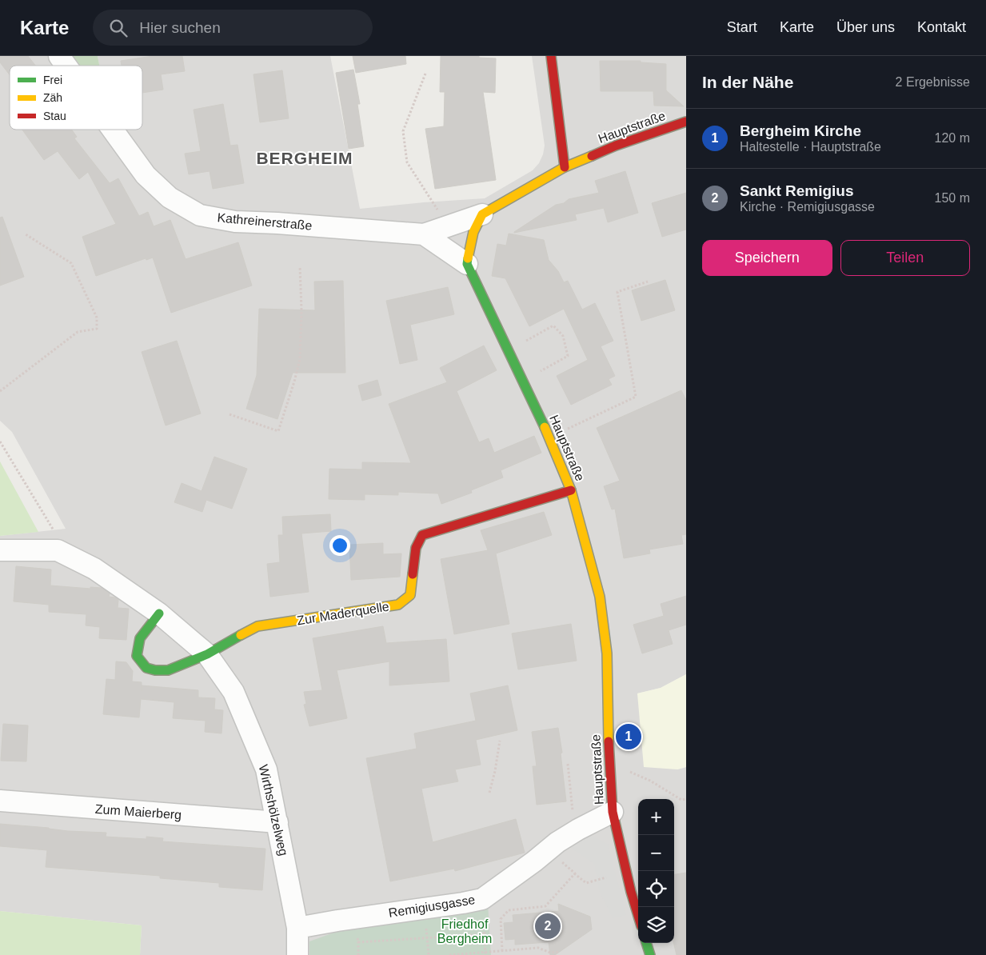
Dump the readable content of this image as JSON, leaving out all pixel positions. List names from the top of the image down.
{
  "streets": {
    "street": [
      "Hauptstraße",
      "Kathreinerstraße",
      "Zur Maderquelle",
      "Wirthshölzelweg",
      "Zum Maierberg",
      "Remigiusgasse"
    ]
  },
  "crossings": [
    ["Hauptstraße", "Kathreinerstraße"],
    ["Hauptstraße", "Zur Maderquelle"],
    ["Hauptstraße", "Remigiusgasse"],
    ["Zur Maderquelle", "Wirthshölzelweg"],
    ["Wirthshölzelweg", "Zum Maierberg"],
    ["Wirthshölzelweg", "Remigiusgasse"]
  ],
  "districts": ["BERGHEIM"],
  "parks": ["Friedhof Bergheim"],
  "legend": ["Frei", "Zäh", "Stau"],
  "page": {
    "header": "Karte",
    "search": "Hier suchen",
    "nav": [
      "Start",
      "Karte",
      "Über uns",
      "Kontakt"
    ],
    "heading": ["In der Nähe", "2 Ergebnisse"],
    "list": [
      {
        "mark": "1",
        "name": "Bergheim Kirche",
        "note": "Haltestelle · Hauptstraße",
        "value": "120 m"
      },
      {
        "mark": "2",
        "name": "Sankt Remigius",
        "note": "Kirche · Remigiusgasse",
        "value": "150 m"
      }
    ],
    "buttons": ["Speichern", "Teilen"],
    "pins": ["1", "2"],
    "map_buttons": ["+", "−"]
  }
}
